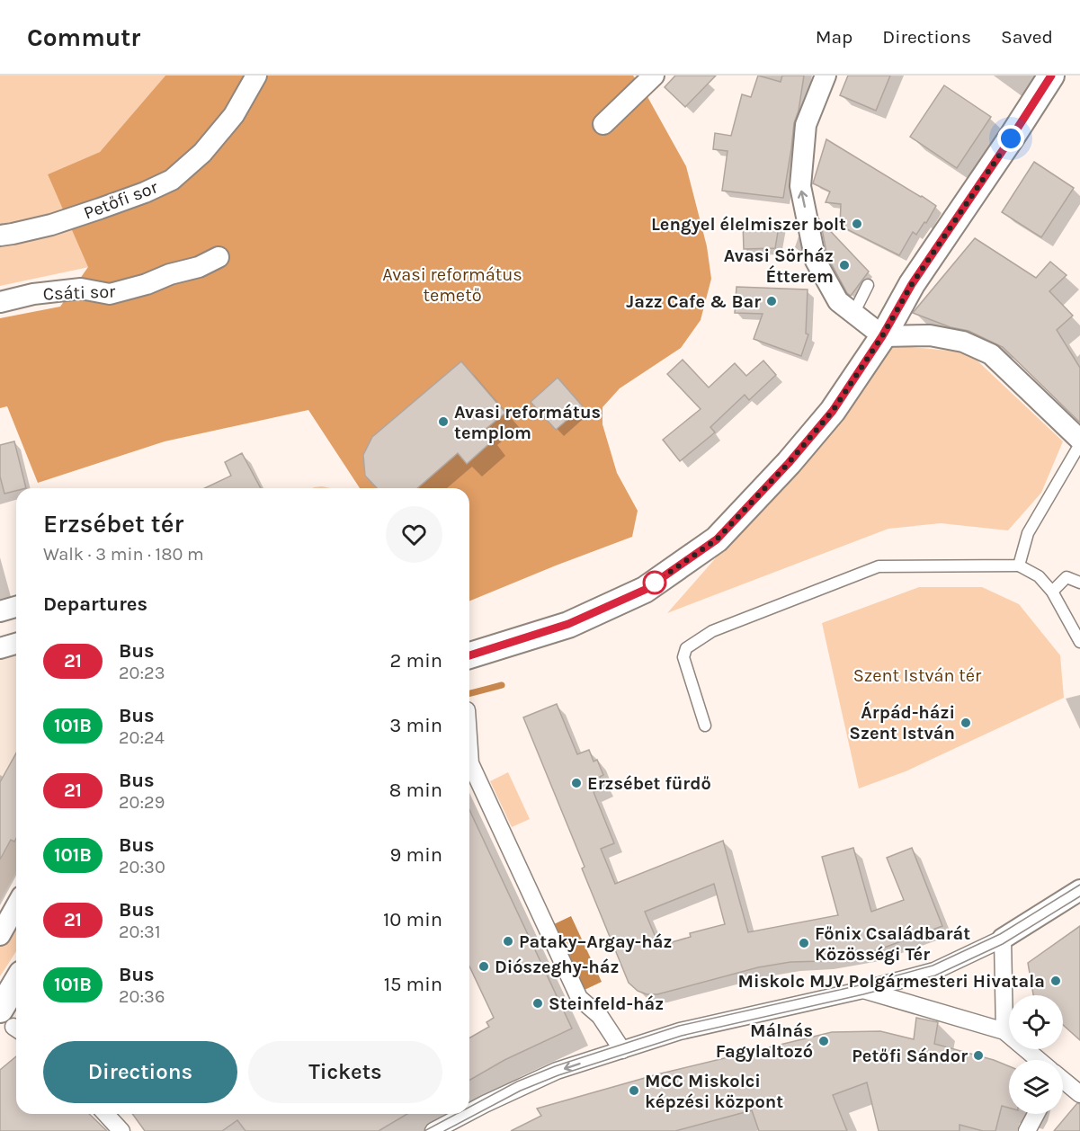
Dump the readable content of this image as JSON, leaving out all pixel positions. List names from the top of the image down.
{
  "streets": {
    "street": ["Petőfi sor", "Csáti sor"]
  },
  "parks": ["Avasi református temető", "Szent István tér"],
  "places": [
    "Lengyel élelmiszer bolt",
    "Avasi Sörház Étterem",
    "Jazz Cafe & Bar",
    "Avasi református templom",
    "Árpád-házi Szent István",
    "Erzsébet fürdő",
    "Pataky–Argay-ház",
    "Főnix Családbarát Közösségi Tér",
    "Diószeghy-ház",
    "Miskolc MJV Polgármesteri Hivatala",
    "Steinfeld-ház",
    "Málnás Fagylaltozó",
    "Petőfi Sándor",
    "MCC Miskolci képzési központ"
  ],
  "lines": ["bus line 21"],
  "page": {
    "header": "Commutr",
    "nav": ["Map", "Directions", "Saved"],
    "heading": [
      ["Erzsébet tér", "Walk · 3 min · 180 m"],
      "Departures"
    ],
    "list": [
      {
        "mark": "21",
        "name": "Bus",
        "note": "20:23",
        "value": "2 min"
      },
      {
        "mark": "101B",
        "name": "Bus",
        "note": "20:24",
        "value": "3 min"
      },
      {
        "mark": "21",
        "name": "Bus",
        "note": "20:29",
        "value": "8 min"
      },
      {
        "mark": "101B",
        "name": "Bus",
        "note": "20:30",
        "value": "9 min"
      },
      {
        "mark": "21",
        "name": "Bus",
        "note": "20:31",
        "value": "10 min"
      },
      {
        "mark": "101B",
        "name": "Bus",
        "note": "20:36",
        "value": "15 min"
      }
    ],
    "buttons": ["Directions", "Tickets"]
  }
}
